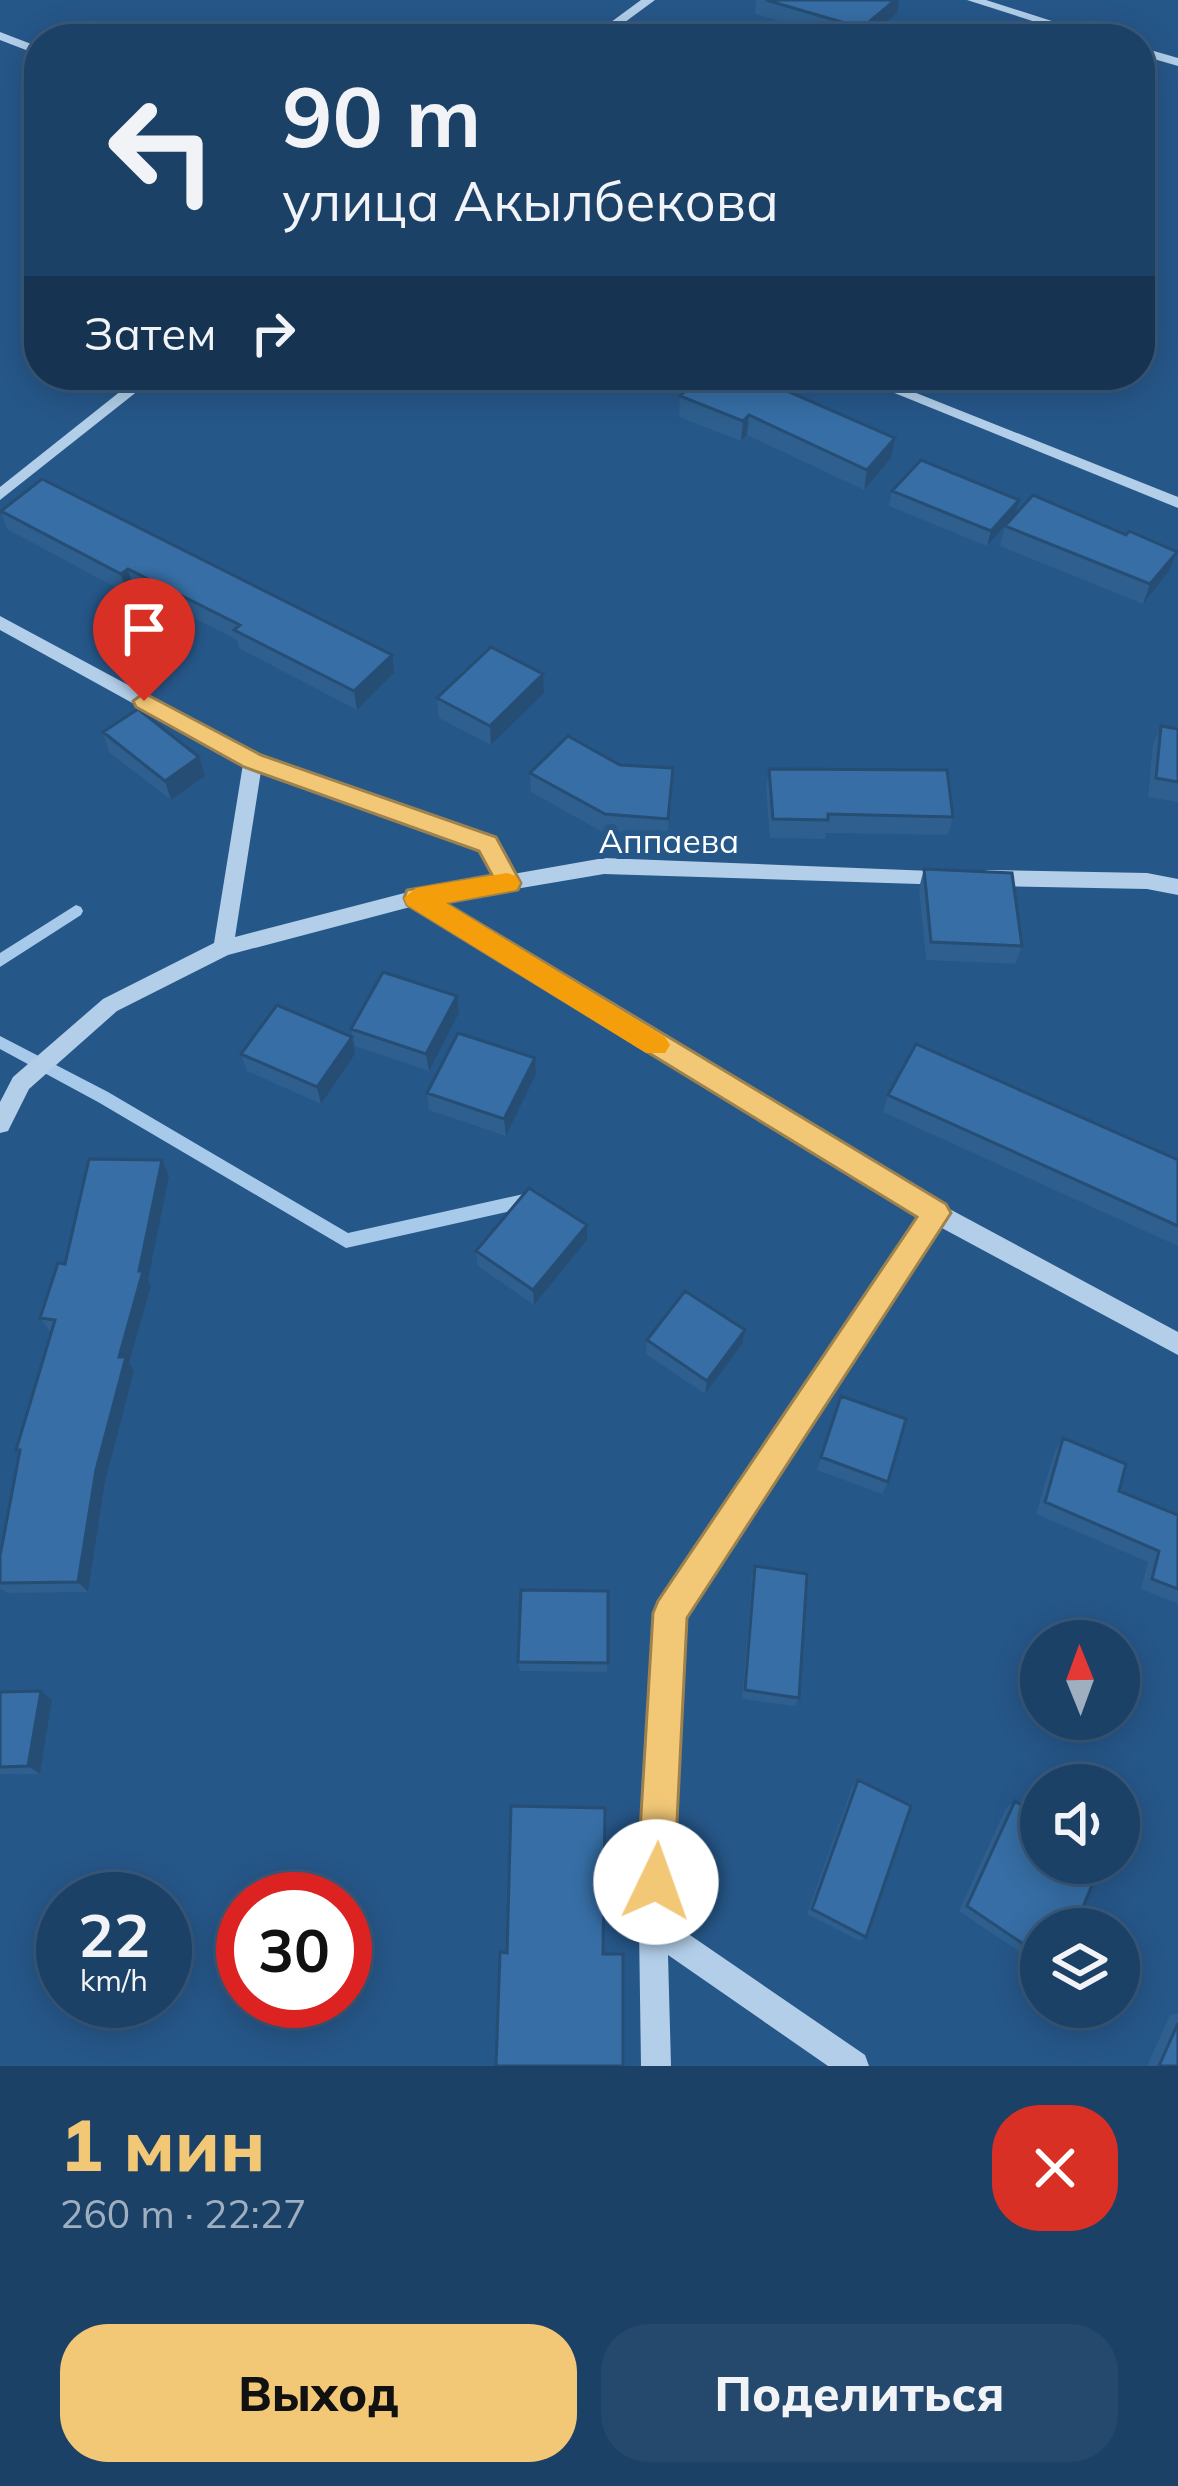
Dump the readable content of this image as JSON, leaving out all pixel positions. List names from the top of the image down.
{
  "streets": {
    "street": ["Аппаева"]
  },
  "north": "top",
  "page": {
    "turn": ["90 m", "улица Акылбекова"],
    "then": "Затем",
    "speed": "22 km/h",
    "limit": "30",
    "heading": ["1 мин", "260 m · 22:27"],
    "buttons": ["Выход", "Поделиться"]
  }
}
